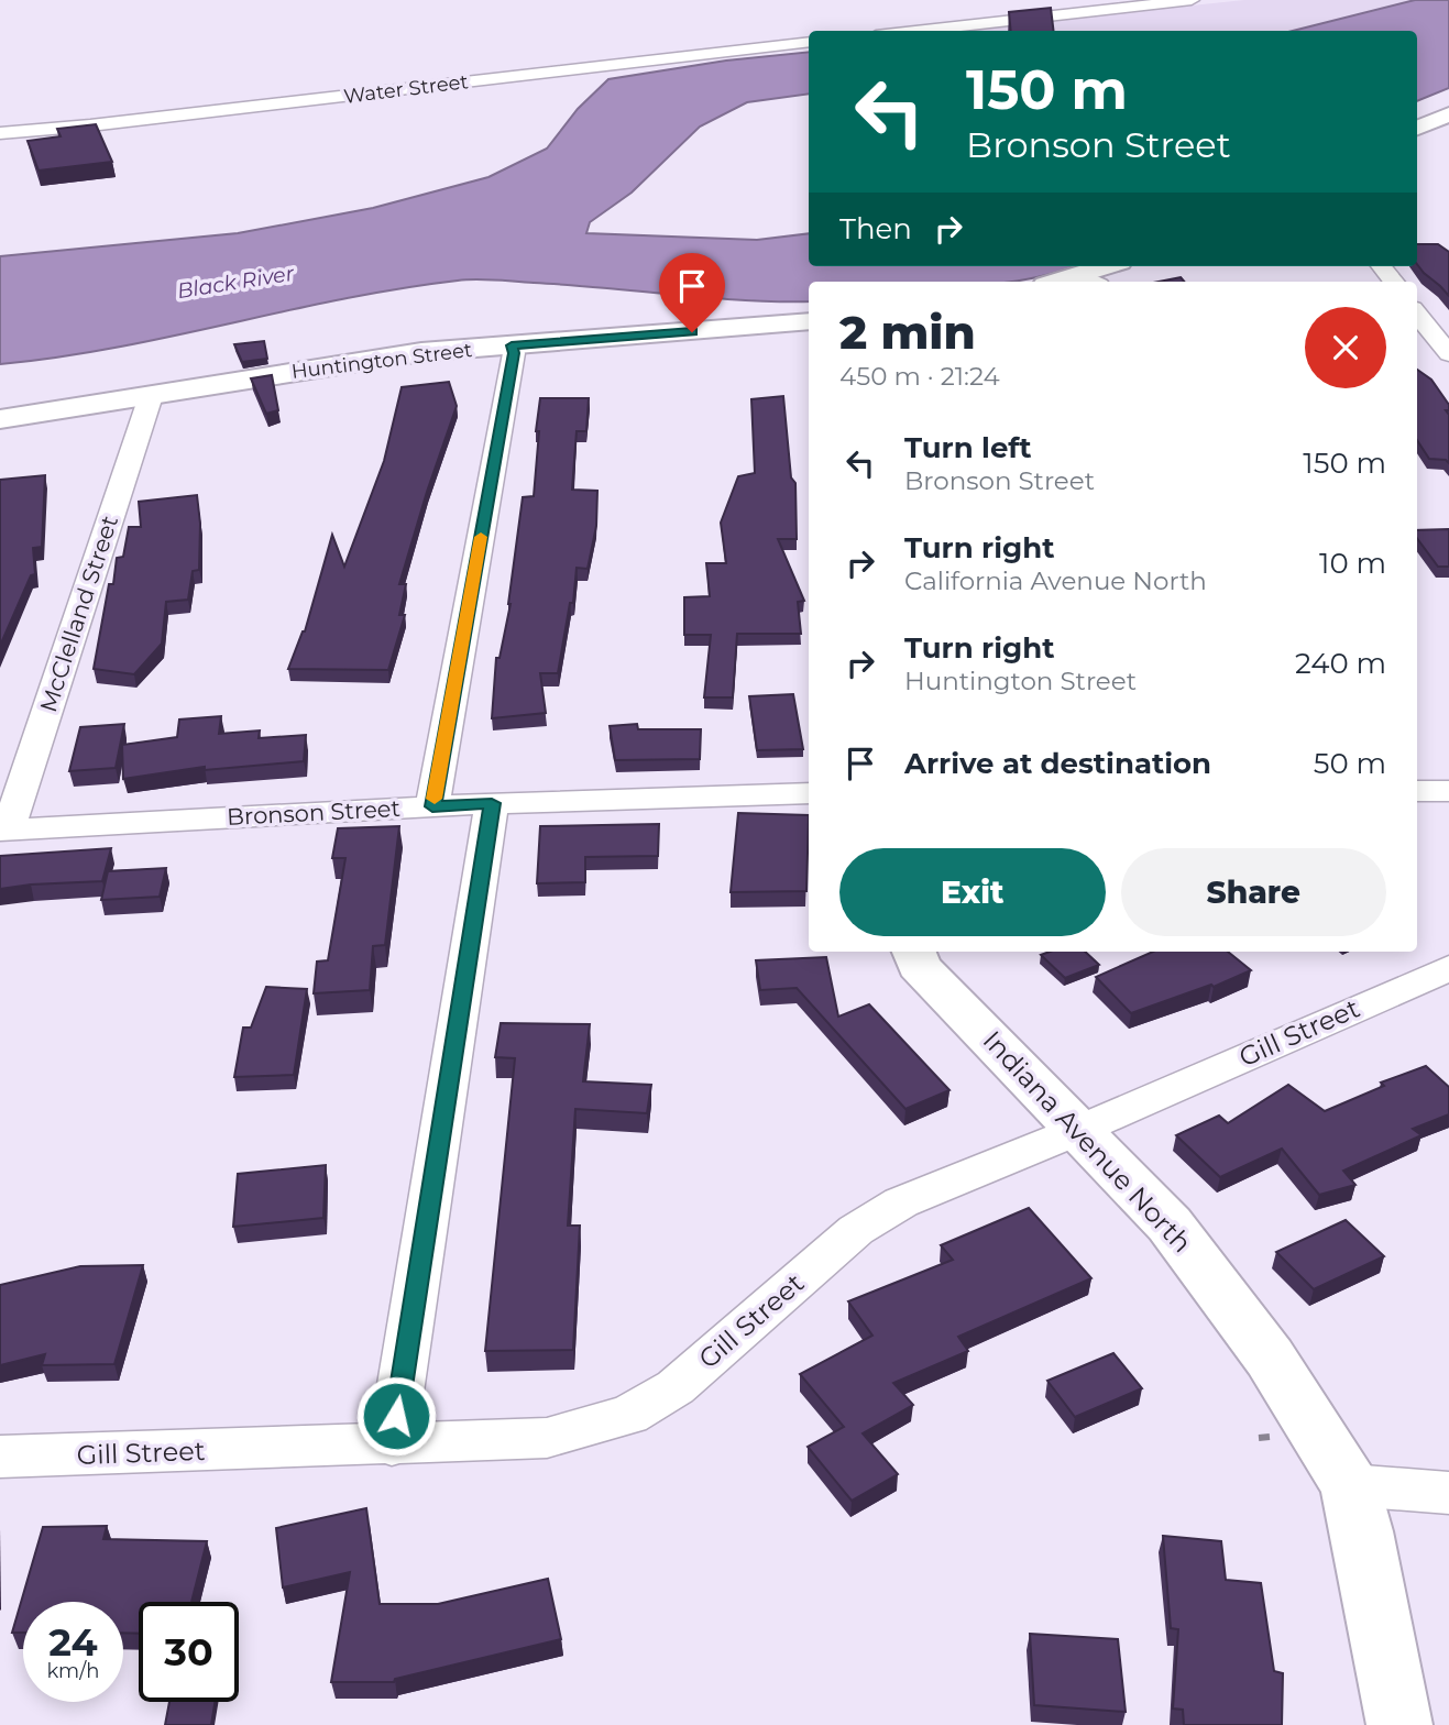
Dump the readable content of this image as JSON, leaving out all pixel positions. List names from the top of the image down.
{
  "streets": {
    "street": [
      "Water Street",
      "Huntington Street",
      "McClelland Street",
      "Bronson Street",
      "Gill Street",
      "Indiana Avenue North"
    ]
  },
  "crossings": [
    ["Huntington Street", "McClelland Street"],
    ["McClelland Street", "Bronson Street"],
    ["Gill Street", "Indiana Avenue North"]
  ],
  "water": ["Black River"],
  "page": {
    "turn": ["150 m", "Bronson Street"],
    "then": "Then",
    "heading": ["2 min", "450 m · 21:24"],
    "list": [
      {
        "name": "Turn left",
        "note": "Bronson Street",
        "value": "150 m"
      },
      {
        "name": "Turn right",
        "note": "California Avenue North",
        "value": "10 m"
      },
      {
        "name": "Turn right",
        "note": "Huntington Street",
        "value": "240 m"
      },
      {
        "name": "Arrive at destination",
        "value": "50 m"
      }
    ],
    "buttons": ["Exit", "Share"],
    "speed": "24 km/h",
    "limit": "30"
  }
}
